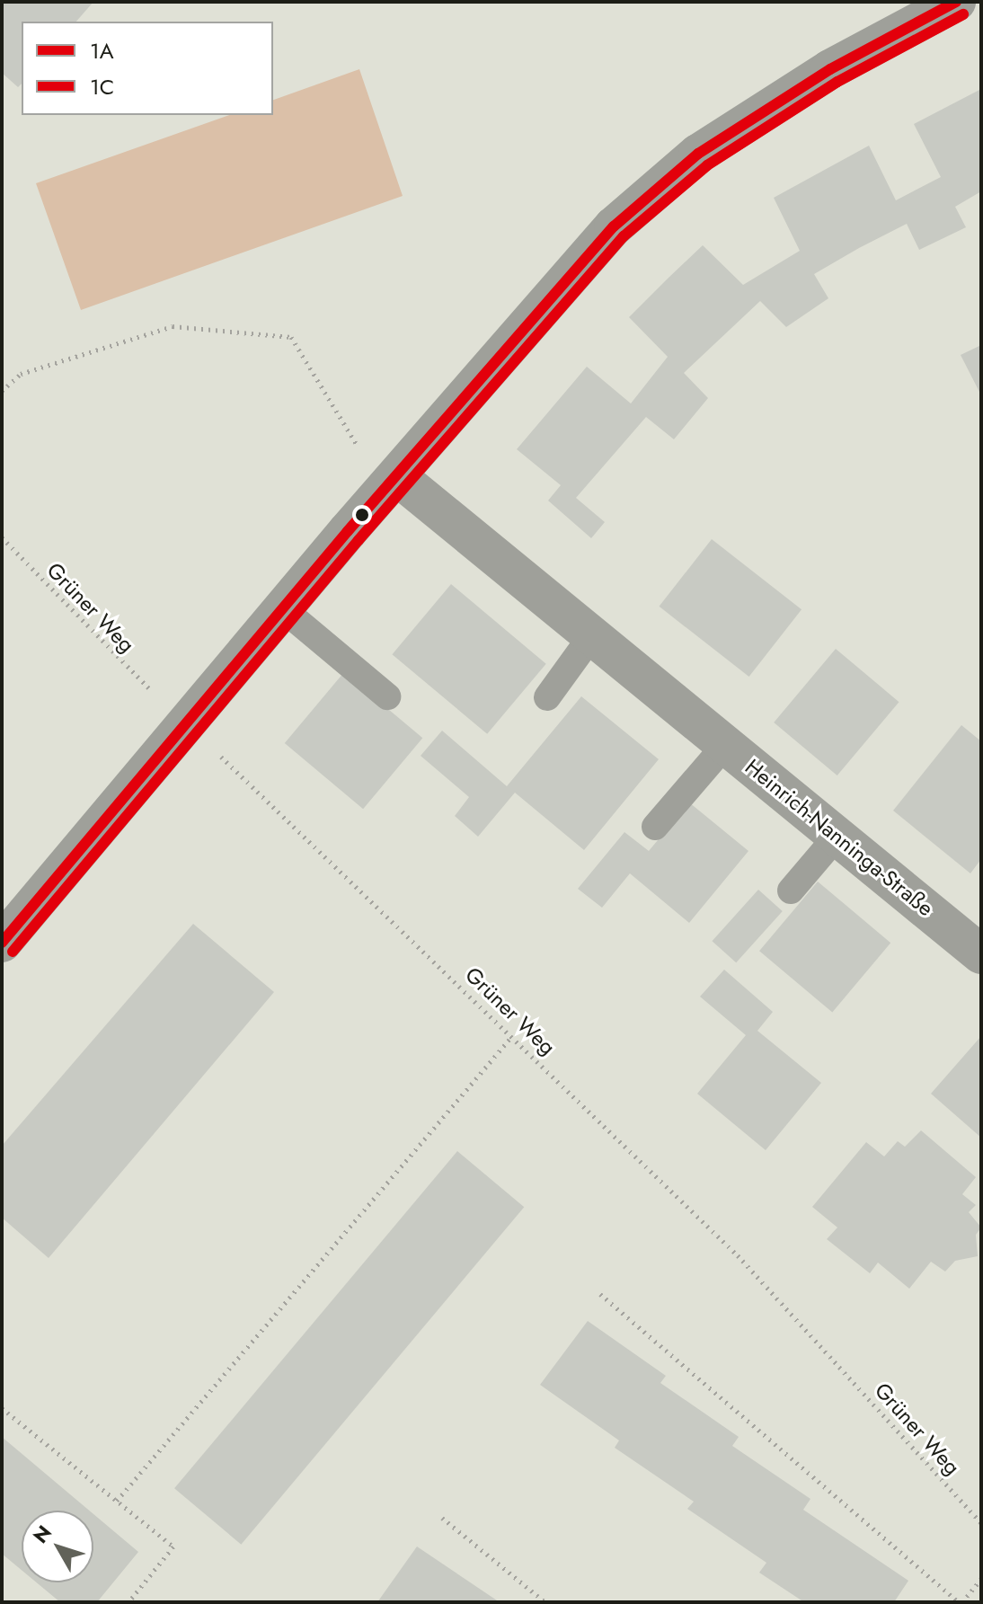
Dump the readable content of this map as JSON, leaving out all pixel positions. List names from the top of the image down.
{
  "streets": {
    "street": ["Heinrich-Nanninga-Straße"],
    "path": ["Grüner Weg"]
  },
  "lines": ["transit line 1A", "transit line 1C"],
  "legend": ["1A", "1C"],
  "north": "top left"
}
